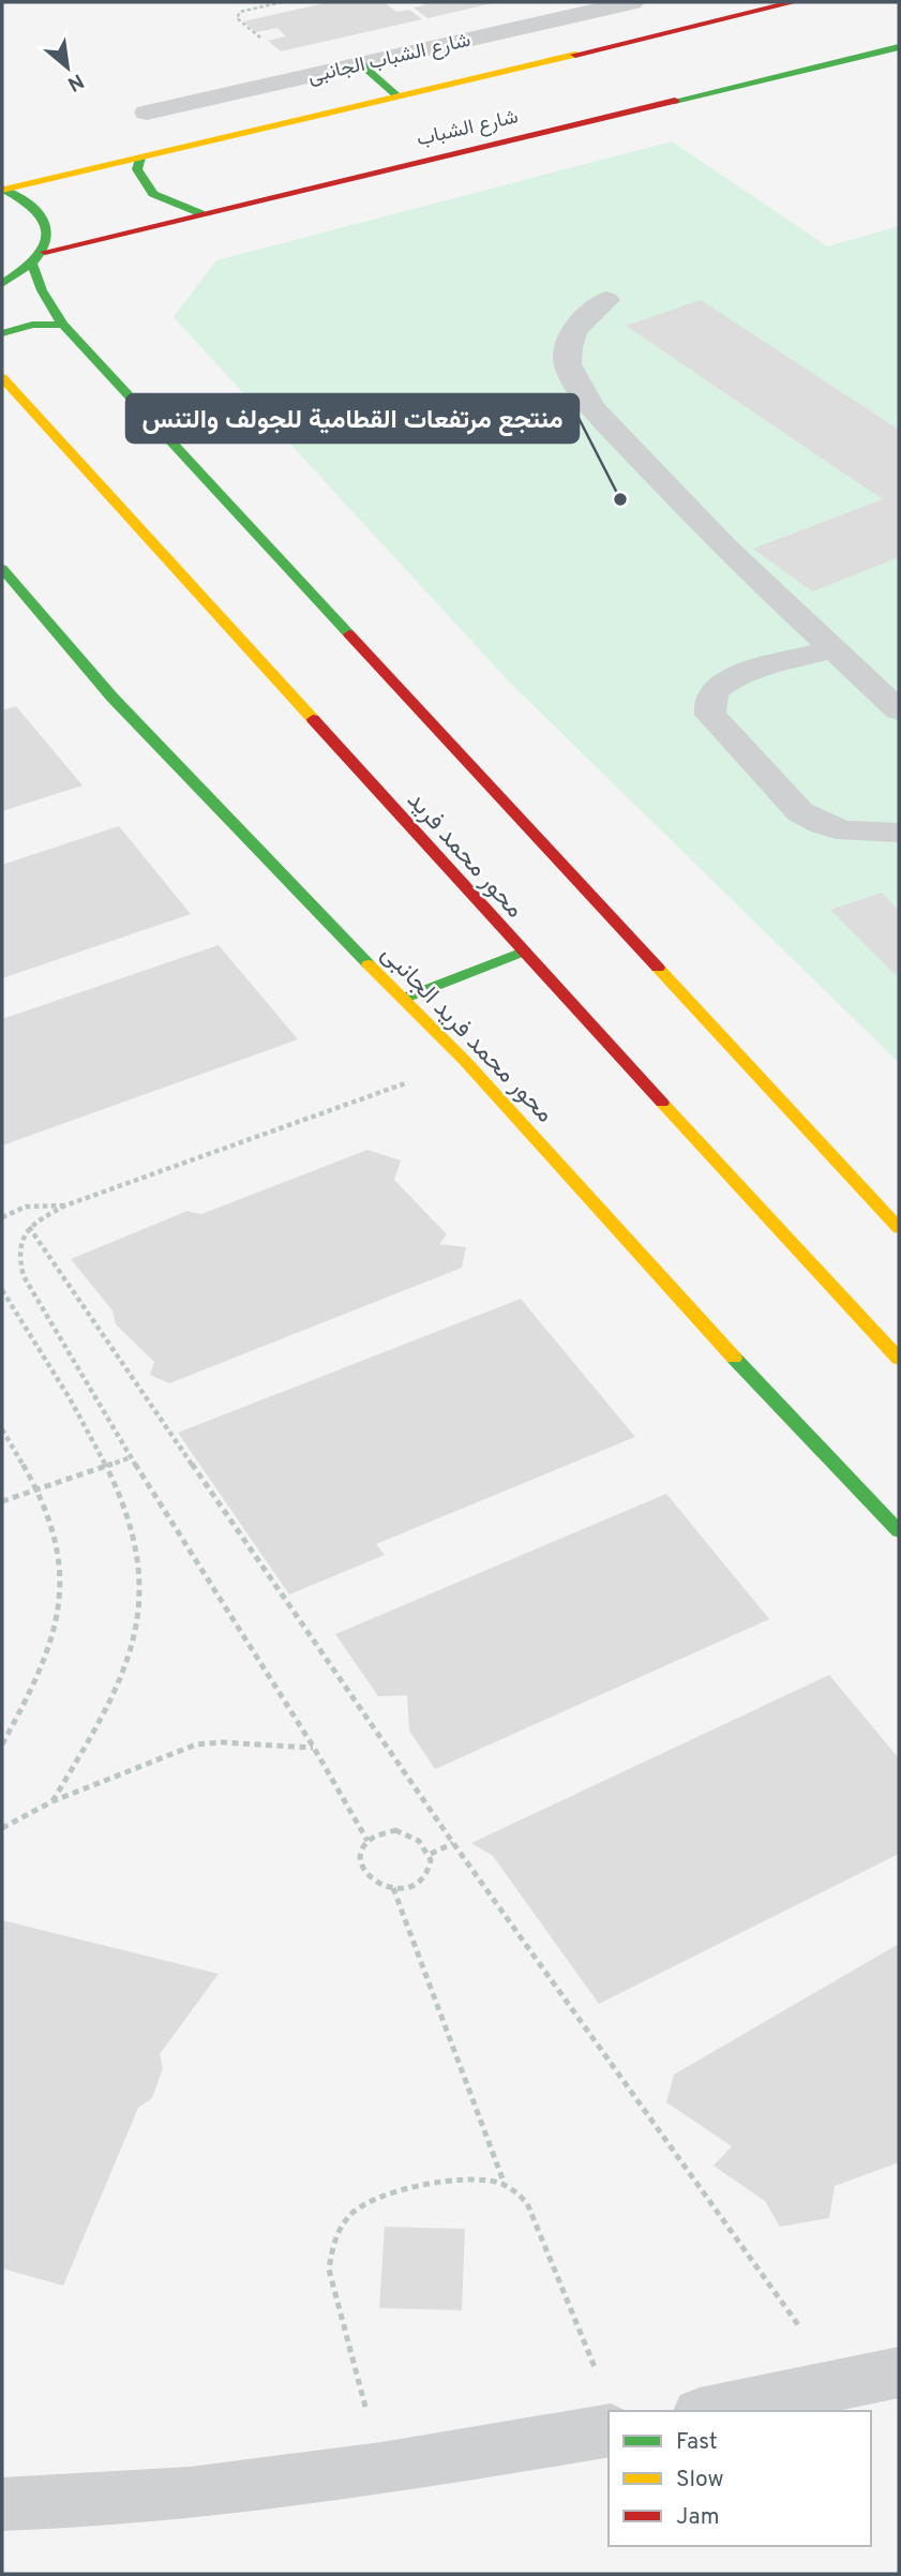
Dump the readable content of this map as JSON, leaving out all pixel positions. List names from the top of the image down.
{
  "streets": {
    "street": [
      "شارع الشباب الجانبى",
      "شارع الشباب",
      "محور محمد فريد",
      "محور محمد فريد الجانبى"
    ]
  },
  "places": ["منتجع مرتفعات القطامية للجولف والتنس"],
  "legend": ["Fast", "Slow", "Jam"],
  "north": "bottom right"
}
